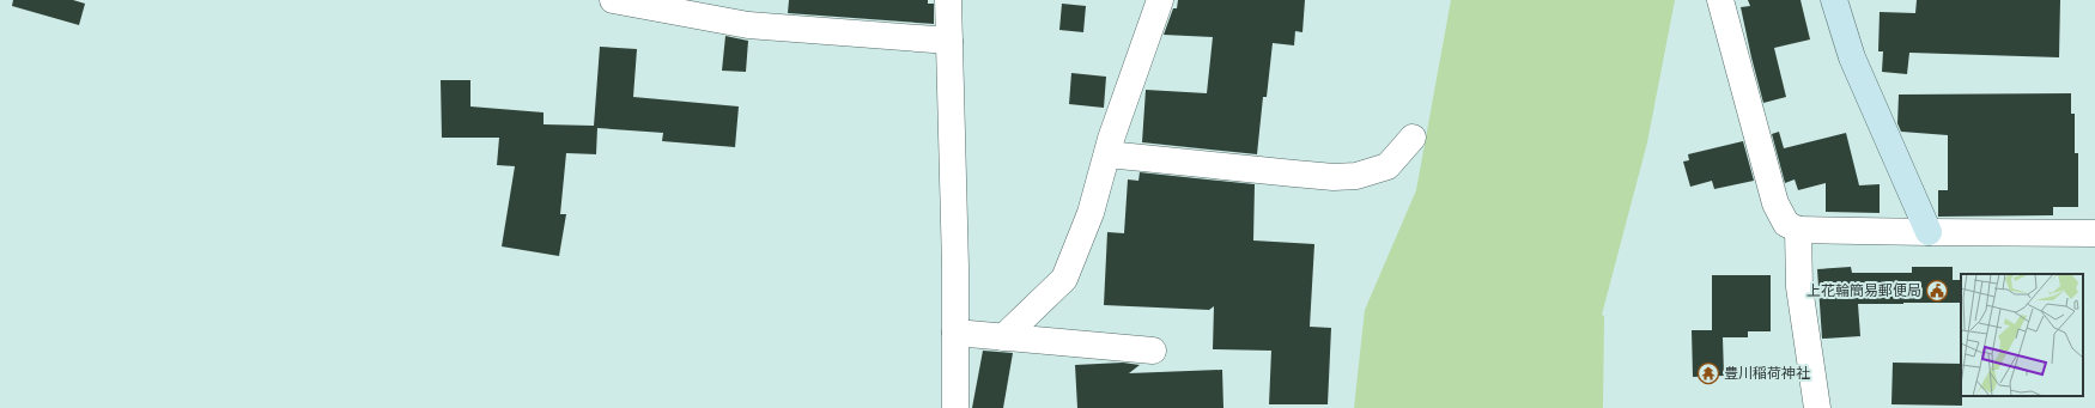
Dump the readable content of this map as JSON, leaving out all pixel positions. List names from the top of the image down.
{
  "places": {
    "public building": ["上花輪簡易郵便局"],
    "temple": ["豊川稲荷神社"]
  }
}
